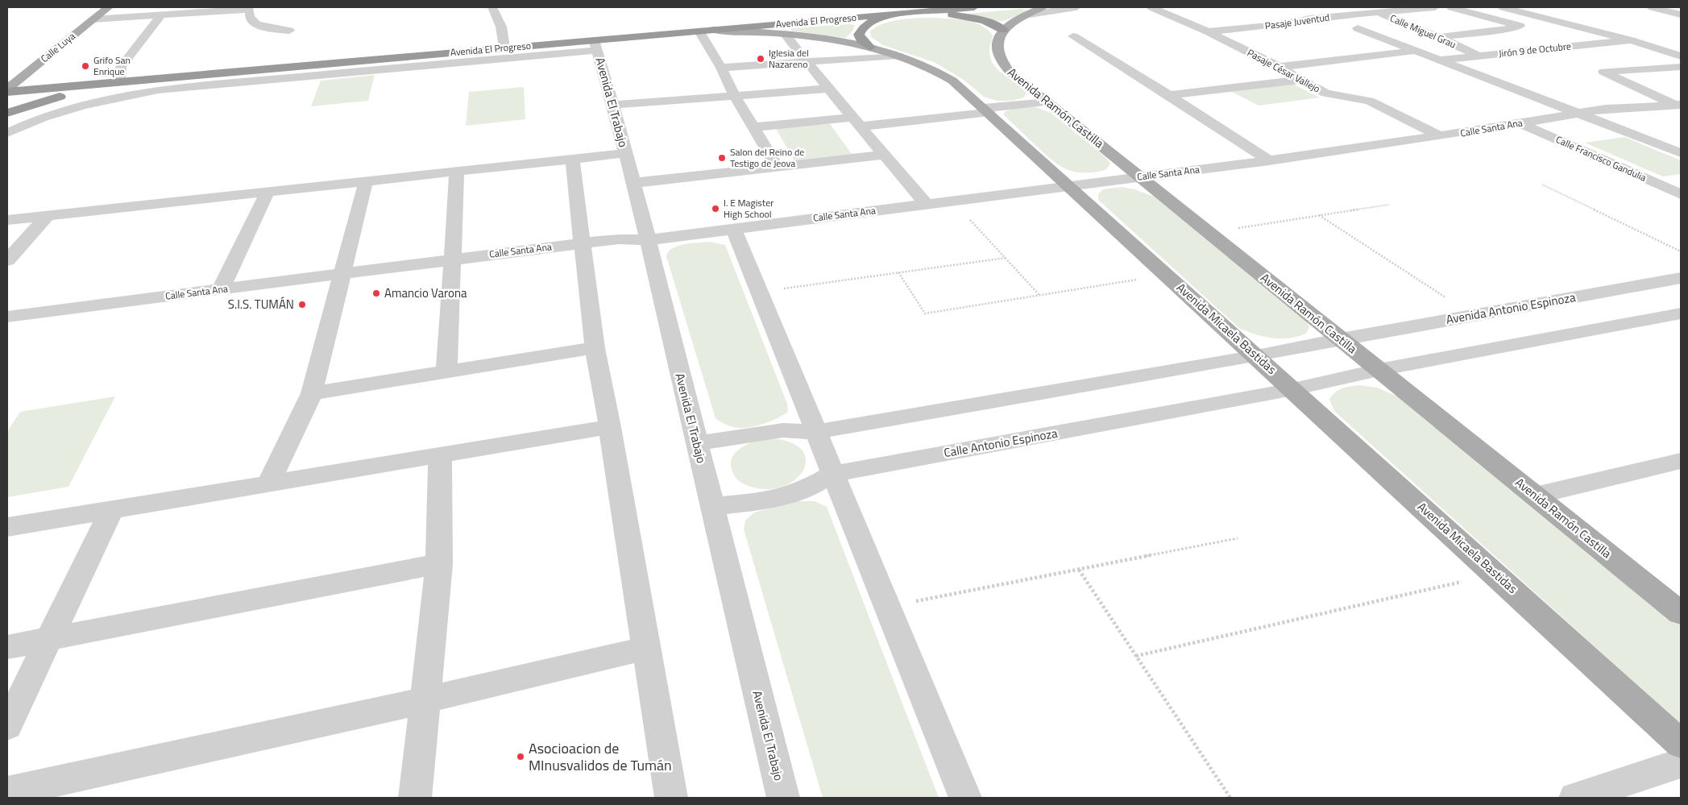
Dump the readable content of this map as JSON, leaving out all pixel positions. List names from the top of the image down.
{
  "streets": {
    "highway": ["Avenida El Progreso"],
    "main road": ["Calle Luya", "Avenida Ramón Castilla", "Avenida Micaela Bastidas"],
    "street": [
      "Pasaje Juventud",
      "Calle Miguel Grau",
      "Jirón 9 de Octubre",
      "Pasaje César Vallejo",
      "Avenida El Trabajo",
      "Calle Santa Ana",
      "Calle Francisco Gandulia",
      "Avenida Antonio Espinoza",
      "Calle Antonio Espinoza"
    ]
  },
  "crossings": [
    ["Avenida El Progreso", "Avenida El Trabajo"],
    ["Avenida El Progreso", "Avenida Micaela Bastidas"],
    ["Pasaje Juventud", "Calle Miguel Grau"],
    ["Pasaje Juventud", "Pasaje César Vallejo"],
    ["Calle Miguel Grau", "Jirón 9 de Octubre"],
    ["Pasaje César Vallejo", "Calle Santa Ana"],
    ["Avenida El Trabajo", "Calle Santa Ana"],
    ["Avenida El Trabajo", "Calle Antonio Espinoza"],
    ["Avenida Ramón Castilla", "Calle Santa Ana"],
    ["Avenida Ramón Castilla", "Avenida Antonio Espinoza"],
    ["Avenida Ramón Castilla", "Calle Antonio Espinoza"],
    ["Calle Santa Ana", "Calle Francisco Gandulia"],
    ["Calle Santa Ana", "Avenida Micaela Bastidas"],
    ["Avenida Antonio Espinoza", "Avenida Micaela Bastidas"],
    ["Avenida Micaela Bastidas", "Calle Antonio Espinoza"]
  ],
  "places": [
    "Iglesia del Nazareno",
    "Grifo San Enrique",
    "Salon del Reino de Testigo de Jeova",
    "I. E Magister High School",
    "Amancio Varona",
    "S.I.S. TUMÁN",
    "Asocioacion de MInusvalidos de Tumán"
  ]
}
